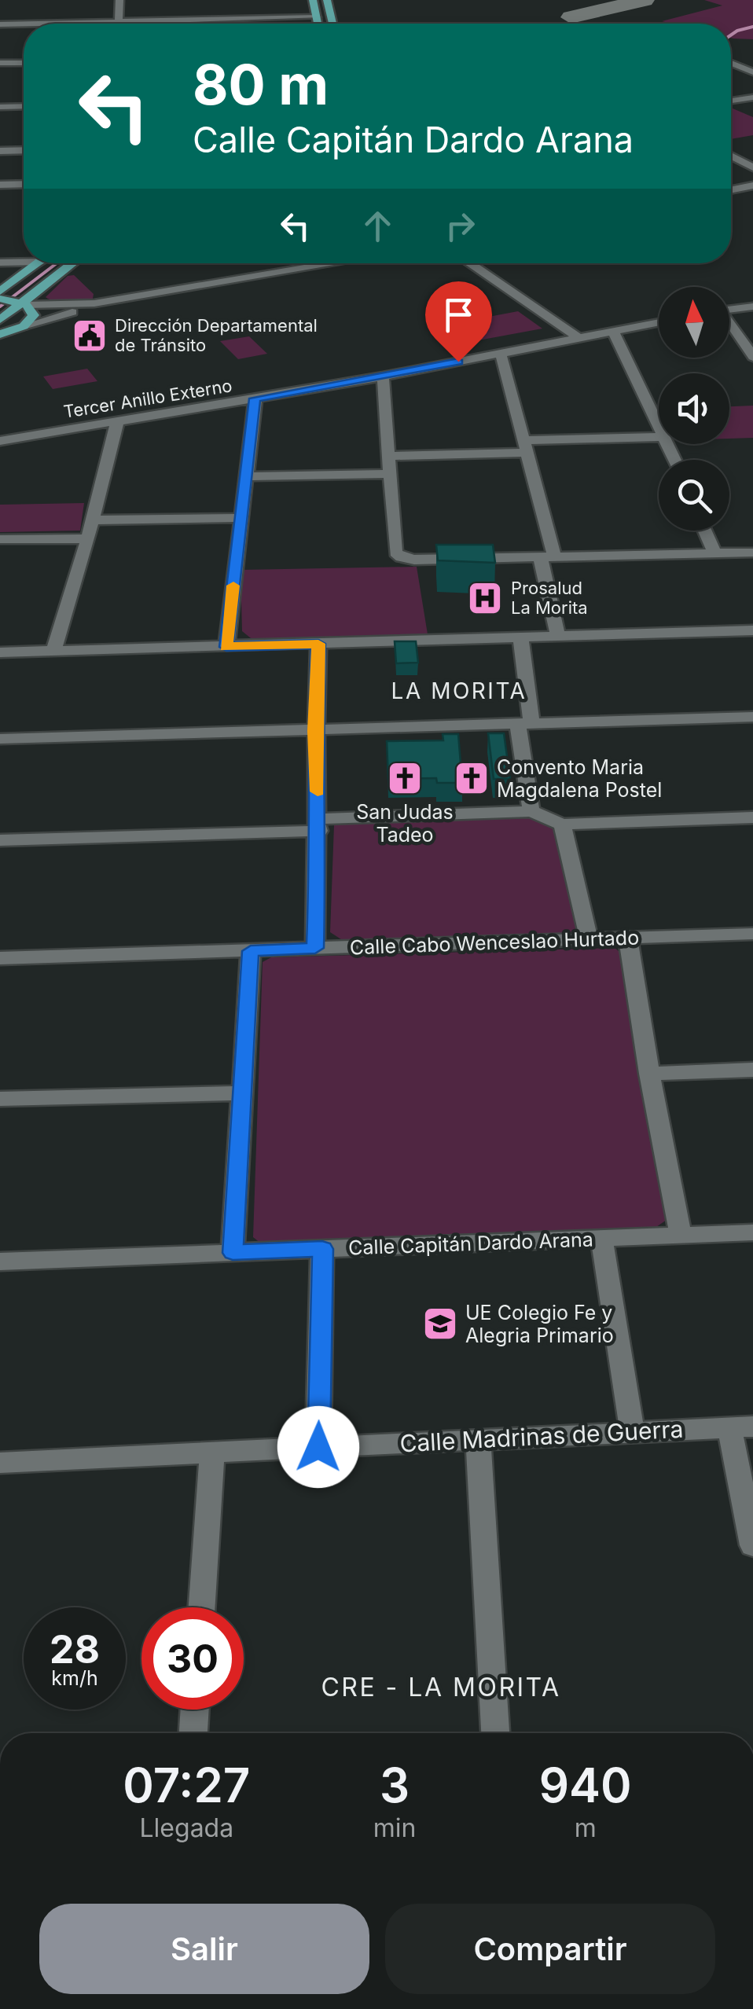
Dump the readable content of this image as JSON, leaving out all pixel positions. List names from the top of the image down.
{
  "streets": {
    "street": [
      "Tercer Anillo Externo",
      "Calle Cabo Wenceslao Hurtado",
      "Calle Capitán Dardo Arana",
      "Calle Madrinas de Guerra"
    ]
  },
  "districts": ["LA MORITA", "CRE - LA MORITA"],
  "places": {
    "public building": ["Dirección Departamental de Tránsito"],
    "hospital": ["Prosalud La Morita"],
    "church": ["San Judas Tadeo", "Convento Maria Magdalena Postel"],
    "school or university": ["UE Colegio Fe y Alegria Primario"]
  },
  "north": "top",
  "page": {
    "turn": ["80 m", "Calle Capitán Dardo Arana"],
    "speed": "28 km/h",
    "limit": "30",
    "eta": [
      "07:27",
      "Llegada",
      "3",
      "min",
      "940",
      "m"
    ],
    "buttons": ["Salir", "Compartir"]
  }
}
